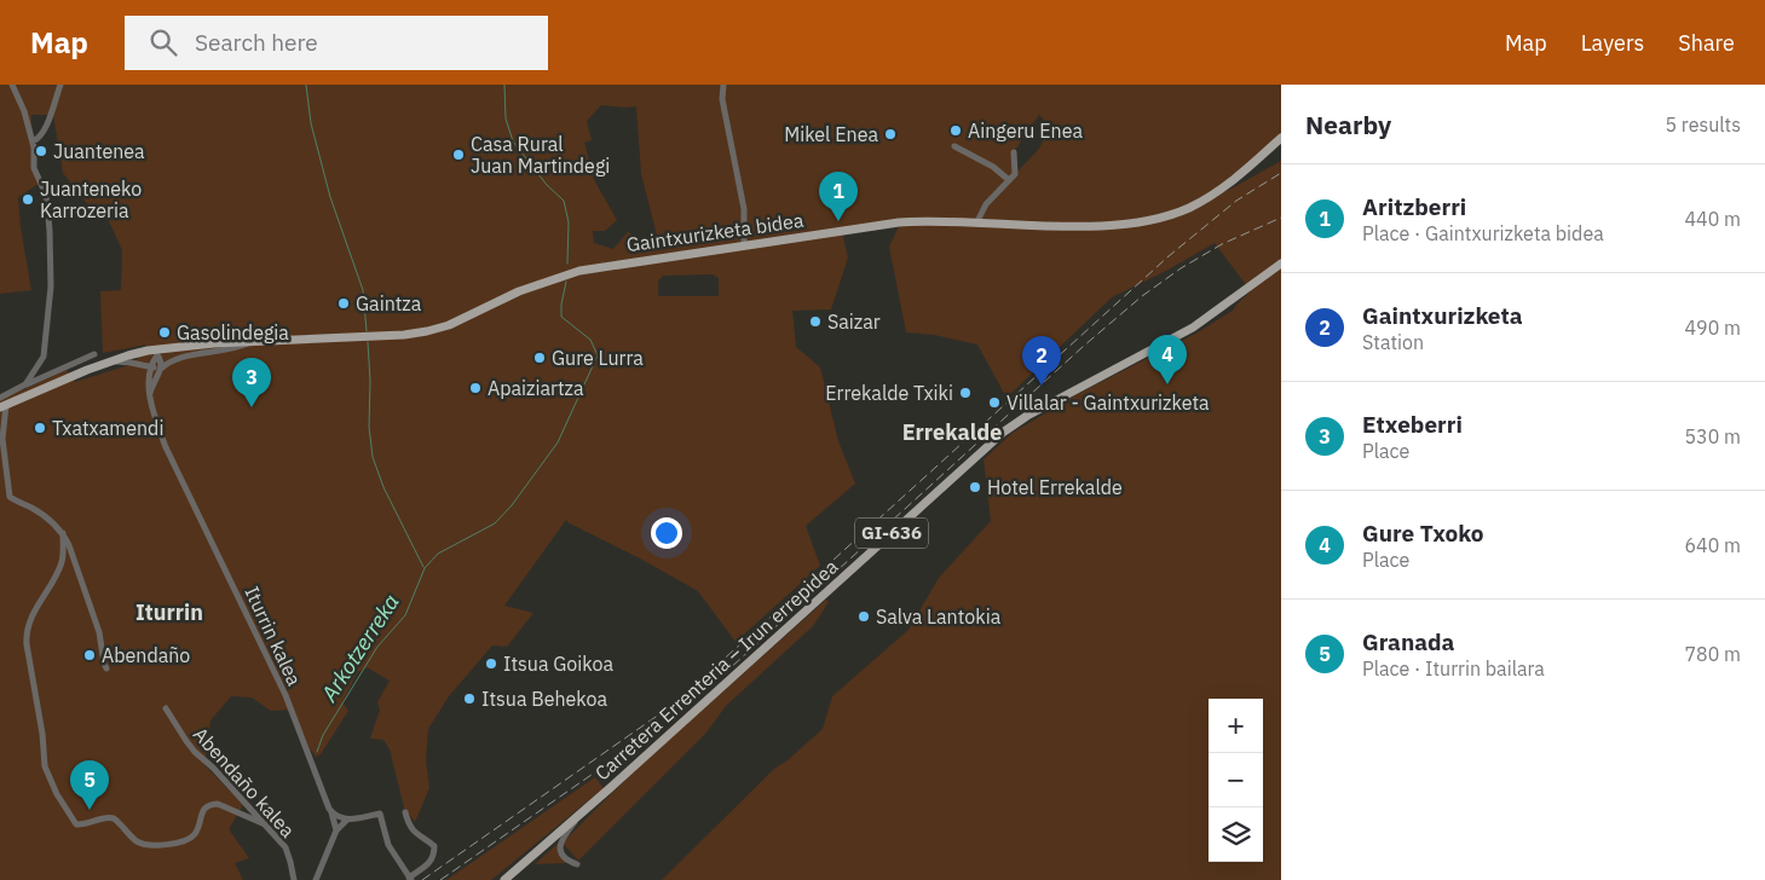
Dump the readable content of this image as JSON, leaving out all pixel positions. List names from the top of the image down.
{
  "streets": {
    "main road": ["Gaintxurizketa bidea", "GI-636", "Carretera Errenteria – Irun errepidea"],
    "street": ["Iturrin kalea", "Abendaño kalea"]
  },
  "crossings": [
    ["Gaintxurizketa bidea", "Iturrin kalea"]
  ],
  "districts": ["Errekalde", "Iturrin"],
  "water": ["Arkotzerreka"],
  "places": [
    "Aingeru Enea",
    "Mikel Enea",
    "Juantenea",
    "Casa Rural Juan Martindegi",
    "Juanteneko Karrozeria",
    "Gaintza",
    "Saizar",
    "Gasolindegia",
    "Gure Lurra",
    "Apaiziartza",
    "Errekalde Txiki",
    "Villalar - Gaintxurizketa",
    "Txatxamendi",
    "Hotel Errekalde",
    "Salva Lantokia",
    "Abendaño",
    "Itsua Goikoa",
    "Itsua Behekoa"
  ],
  "page": {
    "header": "Map",
    "search": "Search here",
    "nav": ["Map", "Layers", "Share"],
    "heading": ["Nearby", "5 results"],
    "list": [
      {
        "mark": "1",
        "name": "Aritzberri",
        "note": "Place · Gaintxurizketa bidea",
        "value": "440 m"
      },
      {
        "mark": "2",
        "name": "Gaintxurizketa",
        "note": "Station",
        "value": "490 m"
      },
      {
        "mark": "3",
        "name": "Etxeberri",
        "note": "Place",
        "value": "530 m"
      },
      {
        "mark": "4",
        "name": "Gure Txoko",
        "note": "Place",
        "value": "640 m"
      },
      {
        "mark": "5",
        "name": "Granada",
        "note": "Place · Iturrin bailara",
        "value": "780 m"
      }
    ],
    "pins": [
      "1",
      "4",
      "2",
      "3",
      "5"
    ],
    "map_buttons": ["+", "−"]
  }
}
